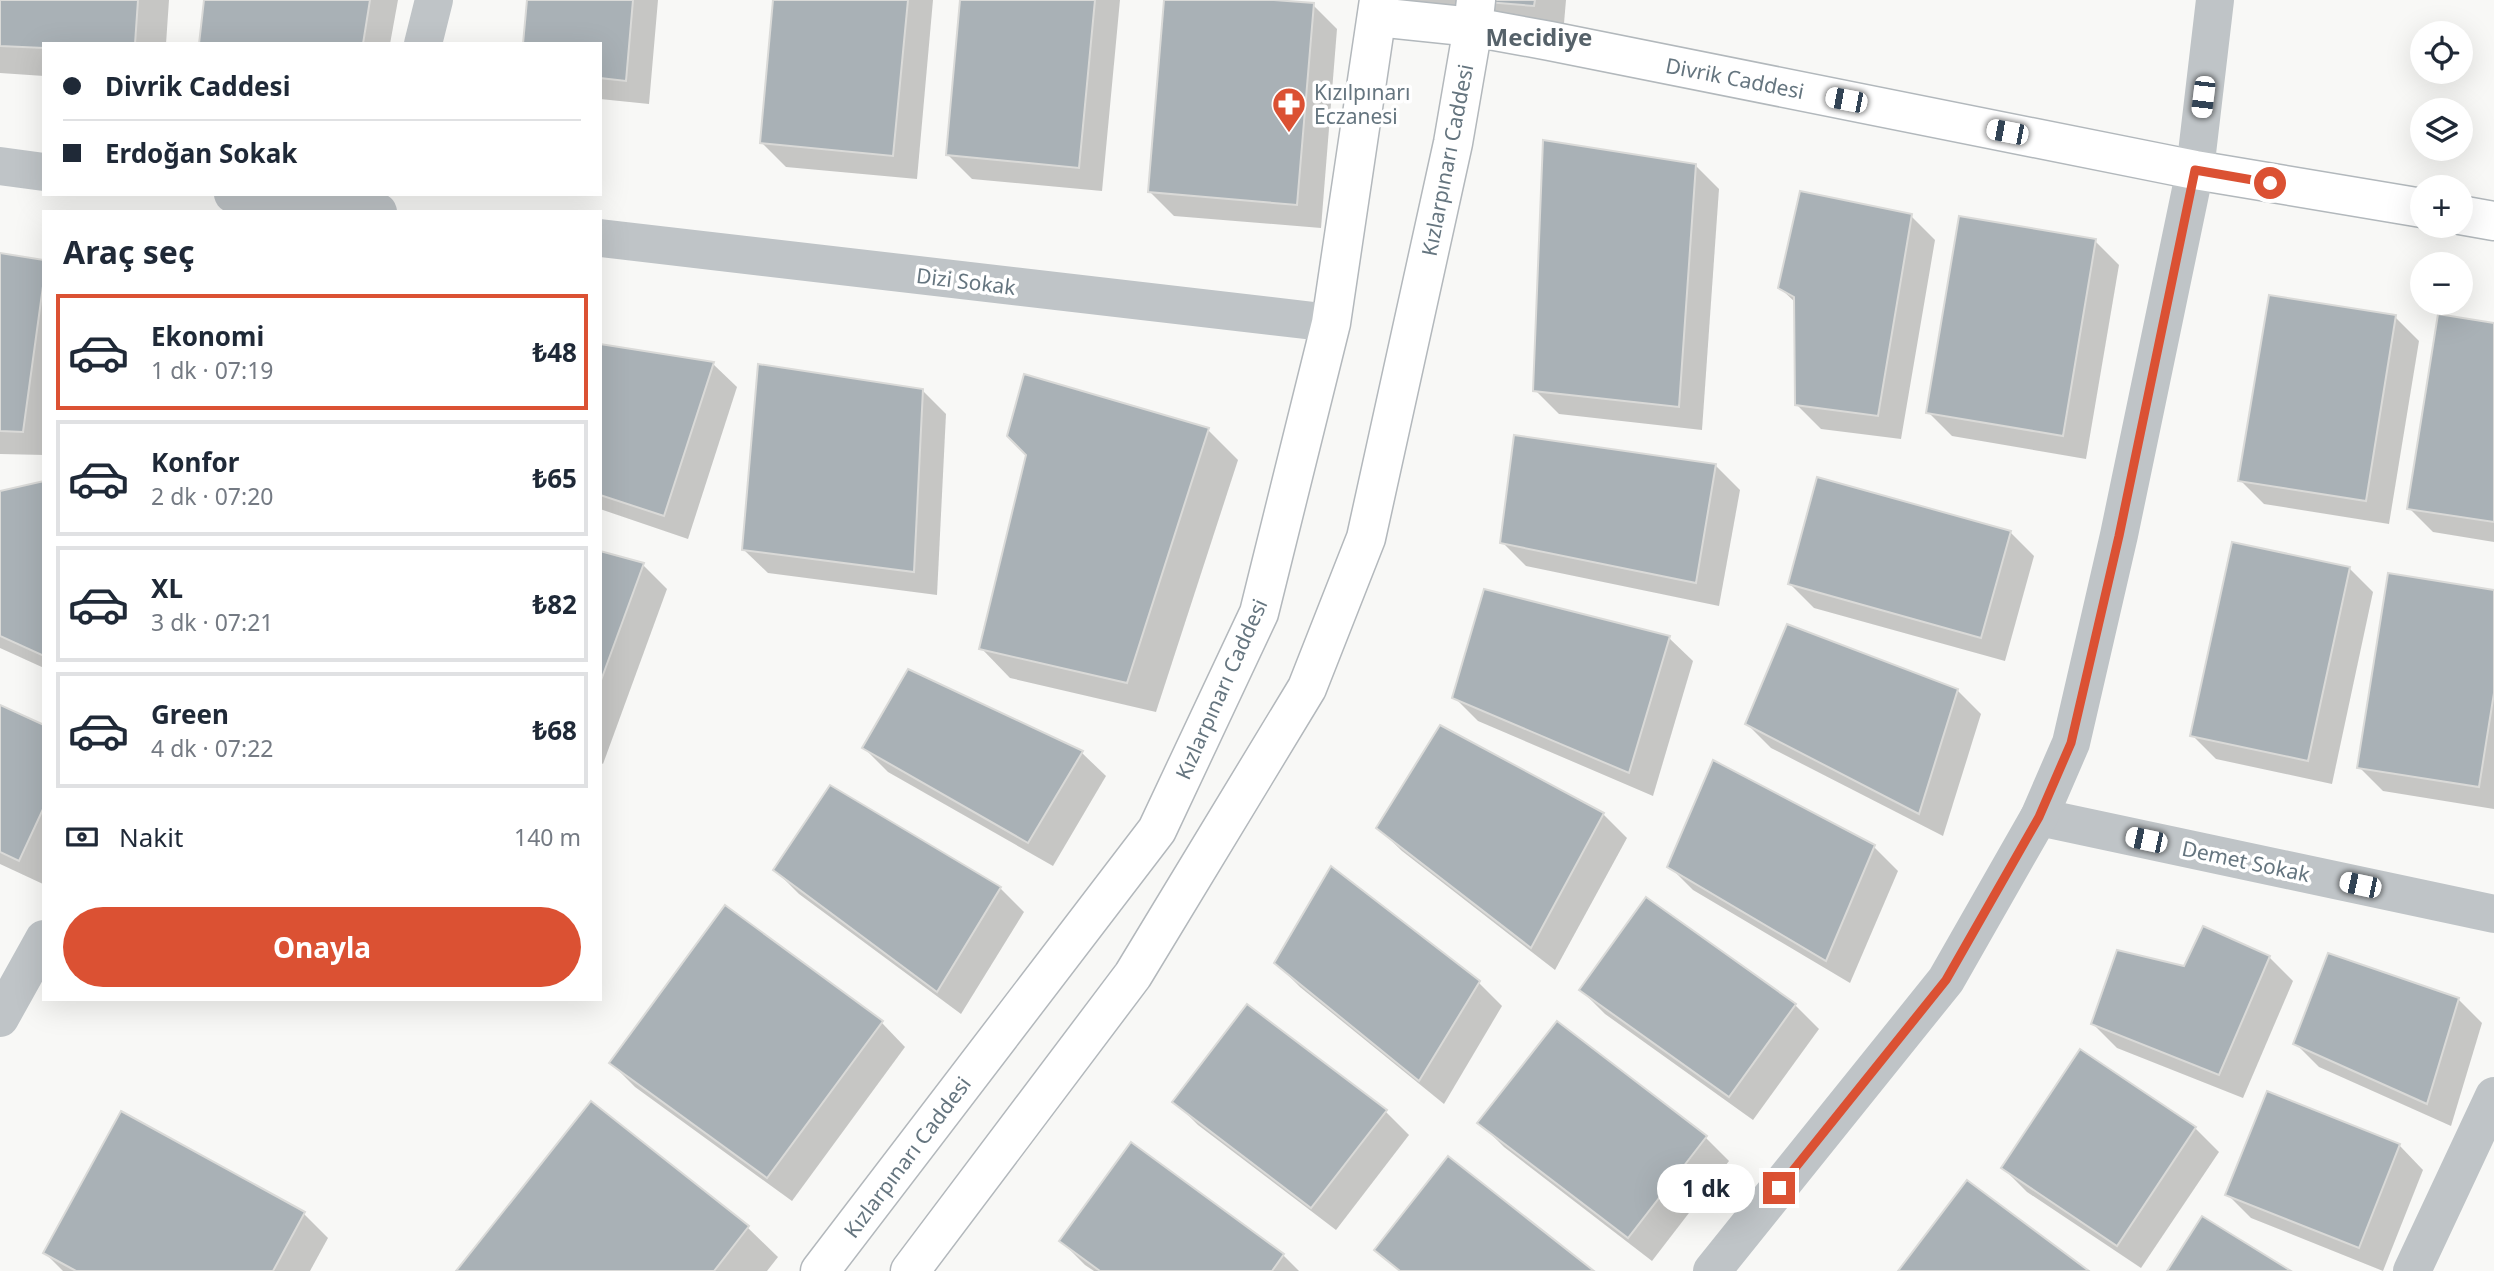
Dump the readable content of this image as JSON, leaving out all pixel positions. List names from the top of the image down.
{
  "streets": {
    "main road": ["Divrik Caddesi", "Kızlarpınarı Caddesi"],
    "street": ["Dizi Sokak", "Demet Sokak"]
  },
  "crossings": [
    ["Divrik Caddesi", "Kızlarpınarı Caddesi"],
    ["Kızlarpınarı Caddesi", "Dizi Sokak"]
  ],
  "districts": ["Mecidiye"],
  "places": {
    "pharmacy": ["Kızılpınarı Eczanesi"]
  },
  "page": {
    "map_buttons": ["+", "−"],
    "banner": ["Divrik Caddesi", "Erdoğan Sokak"],
    "heading": "Araç seç",
    "list": [
      {
        "name": "Ekonomi",
        "note": "1 dk · 07:19",
        "value": "₺48"
      },
      {
        "name": "Konfor",
        "note": "2 dk · 07:20",
        "value": "₺65"
      },
      {
        "name": "XL",
        "note": "3 dk · 07:21",
        "value": "₺82"
      },
      {
        "name": "Green",
        "note": "4 dk · 07:22",
        "value": "₺68"
      }
    ],
    "pay": ["Nakit", "140 m"],
    "buttons": "Onayla",
    "bubble": "1 dk"
  }
}
